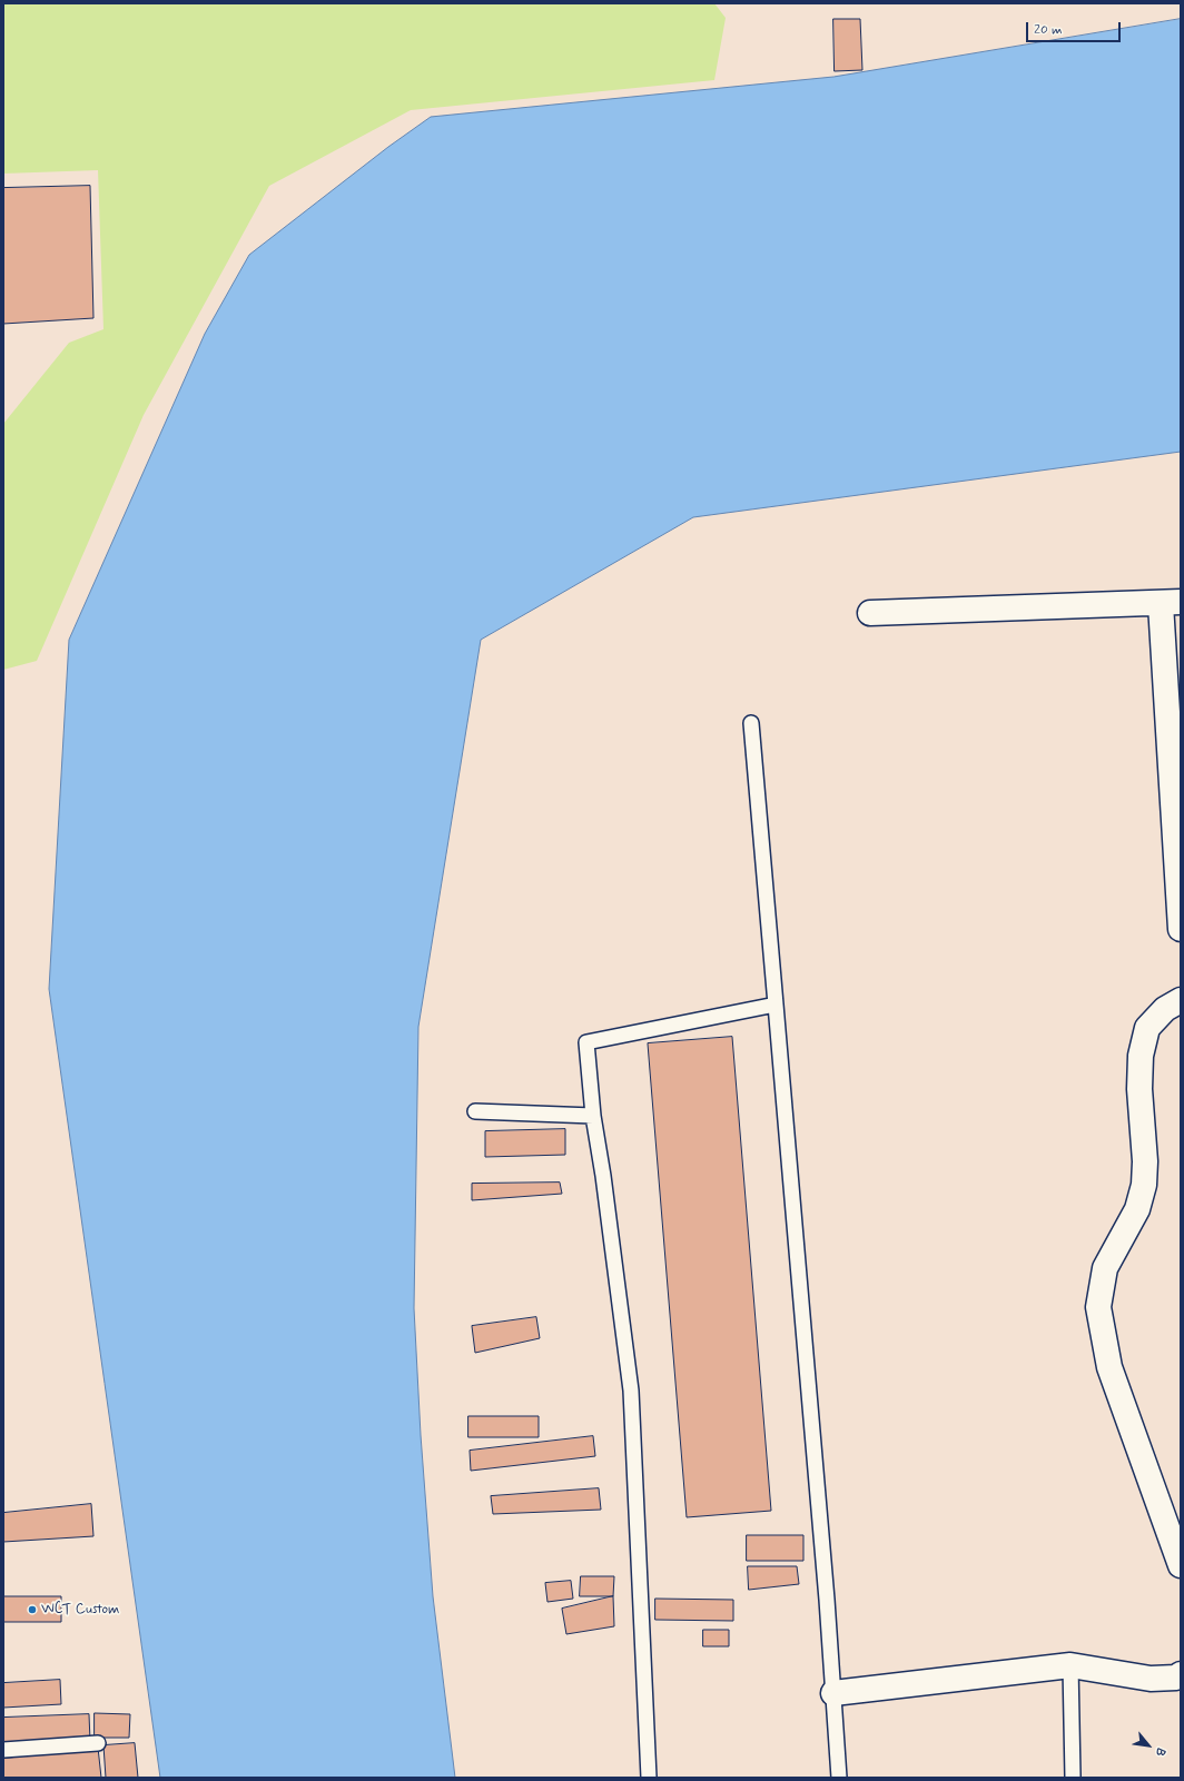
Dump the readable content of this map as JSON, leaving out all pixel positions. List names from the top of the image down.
{
  "places": ["WCT Custom"],
  "scale_bar": "20 m",
  "north": "bottom right"
}
